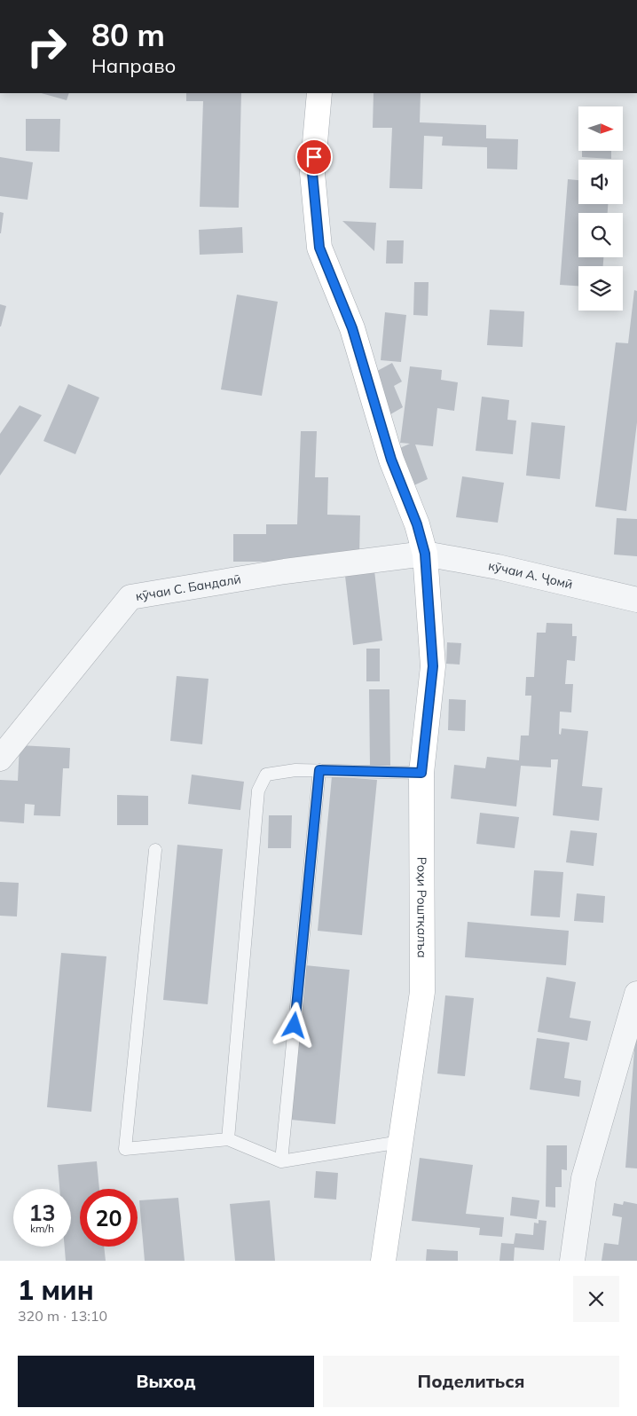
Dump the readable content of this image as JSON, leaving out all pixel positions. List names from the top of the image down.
{
  "streets": {
    "main road": ["Роҳи Роштқалъа"],
    "street": ["кӯчаи А. Ҷомӣ", "кӯчаи С. Бандалӣ"]
  },
  "crossings": [
    ["кӯчаи А. Ҷомӣ", "кӯчаи С. Бандалӣ"],
    ["кӯчаи А. Ҷомӣ", "Роҳи Роштқалъа"],
    ["кӯчаи С. Бандалӣ", "Роҳи Роштқалъа"]
  ],
  "north": "right",
  "page": {
    "turn": ["80 m", "Направо"],
    "speed": "13 km/h",
    "limit": "20",
    "heading": ["1 мин", "320 m · 13:10"],
    "buttons": ["Выход", "Поделиться"]
  }
}
